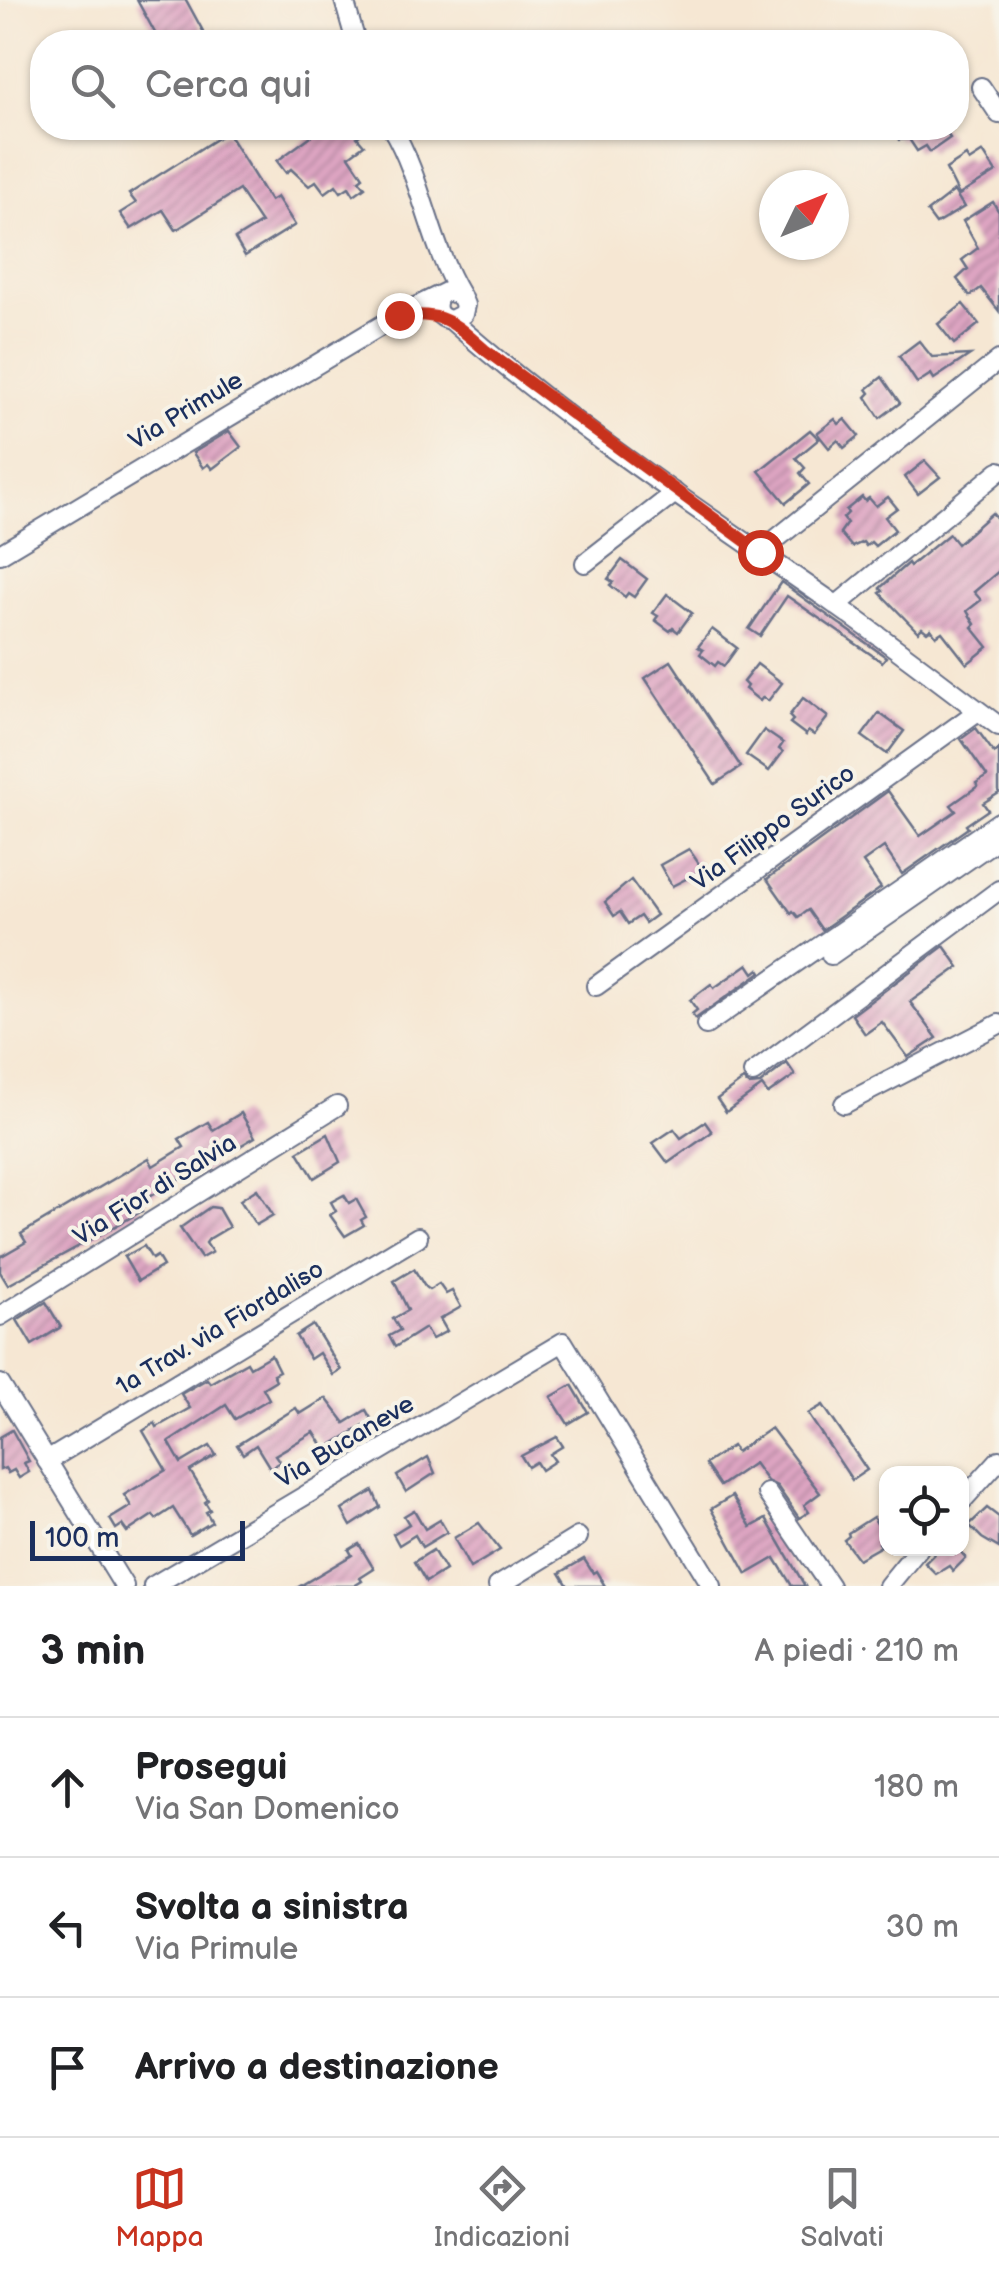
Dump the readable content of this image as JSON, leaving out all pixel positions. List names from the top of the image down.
{
  "streets": {
    "street": [
      "Via Primule",
      "Via Filippo Surico",
      "Via Fior di Salvia",
      "1a Trav. via Fiordaliso",
      "Via Bucaneve"
    ]
  },
  "scale_bar": "100 m",
  "north": "top right",
  "page": {
    "search": "Cerca qui",
    "scale": "100 m",
    "heading": ["3 min", "A piedi · 210 m"],
    "list": [
      ["Prosegui", "Via San Domenico", "180 m"],
      ["Svolta a sinistra", "Via Primule", "30 m"],
      "Arrivo a destinazione"
    ],
    "nav": ["Mappa", "Indicazioni", "Salvati"]
  }
}
